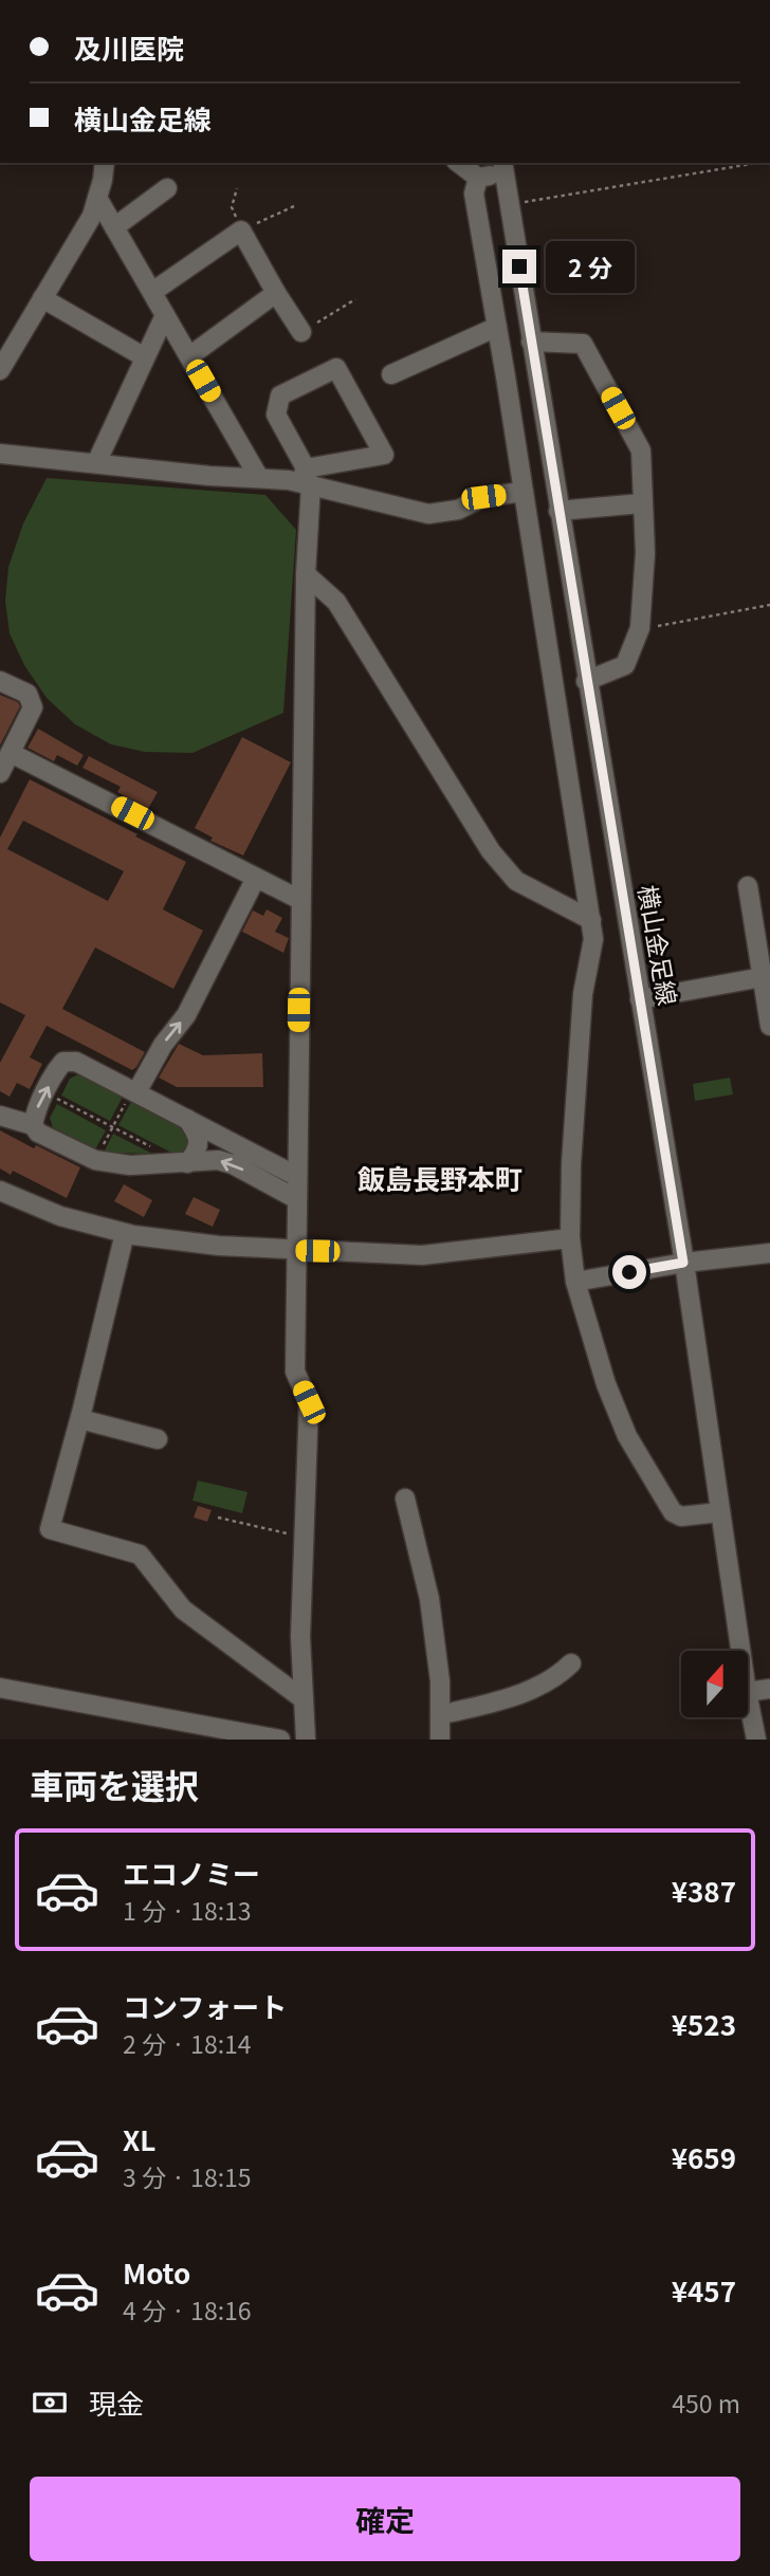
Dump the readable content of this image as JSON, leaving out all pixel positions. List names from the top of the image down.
{
  "streets": {
    "street": ["横山金足線"]
  },
  "districts": ["飯島長野本町"],
  "north": "top",
  "page": {
    "banner": ["及川医院", "横山金足線"],
    "bubble": "2 分",
    "heading": "車両を選択",
    "list": [
      {
        "name": "エコノミー",
        "note": "1 分 · 18:13",
        "value": "¥387"
      },
      {
        "name": "コンフォート",
        "note": "2 分 · 18:14",
        "value": "¥523"
      },
      {
        "name": "XL",
        "note": "3 分 · 18:15",
        "value": "¥659"
      },
      {
        "name": "Moto",
        "note": "4 分 · 18:16",
        "value": "¥457"
      }
    ],
    "pay": ["現金", "450 m"],
    "buttons": "確定"
  }
}
